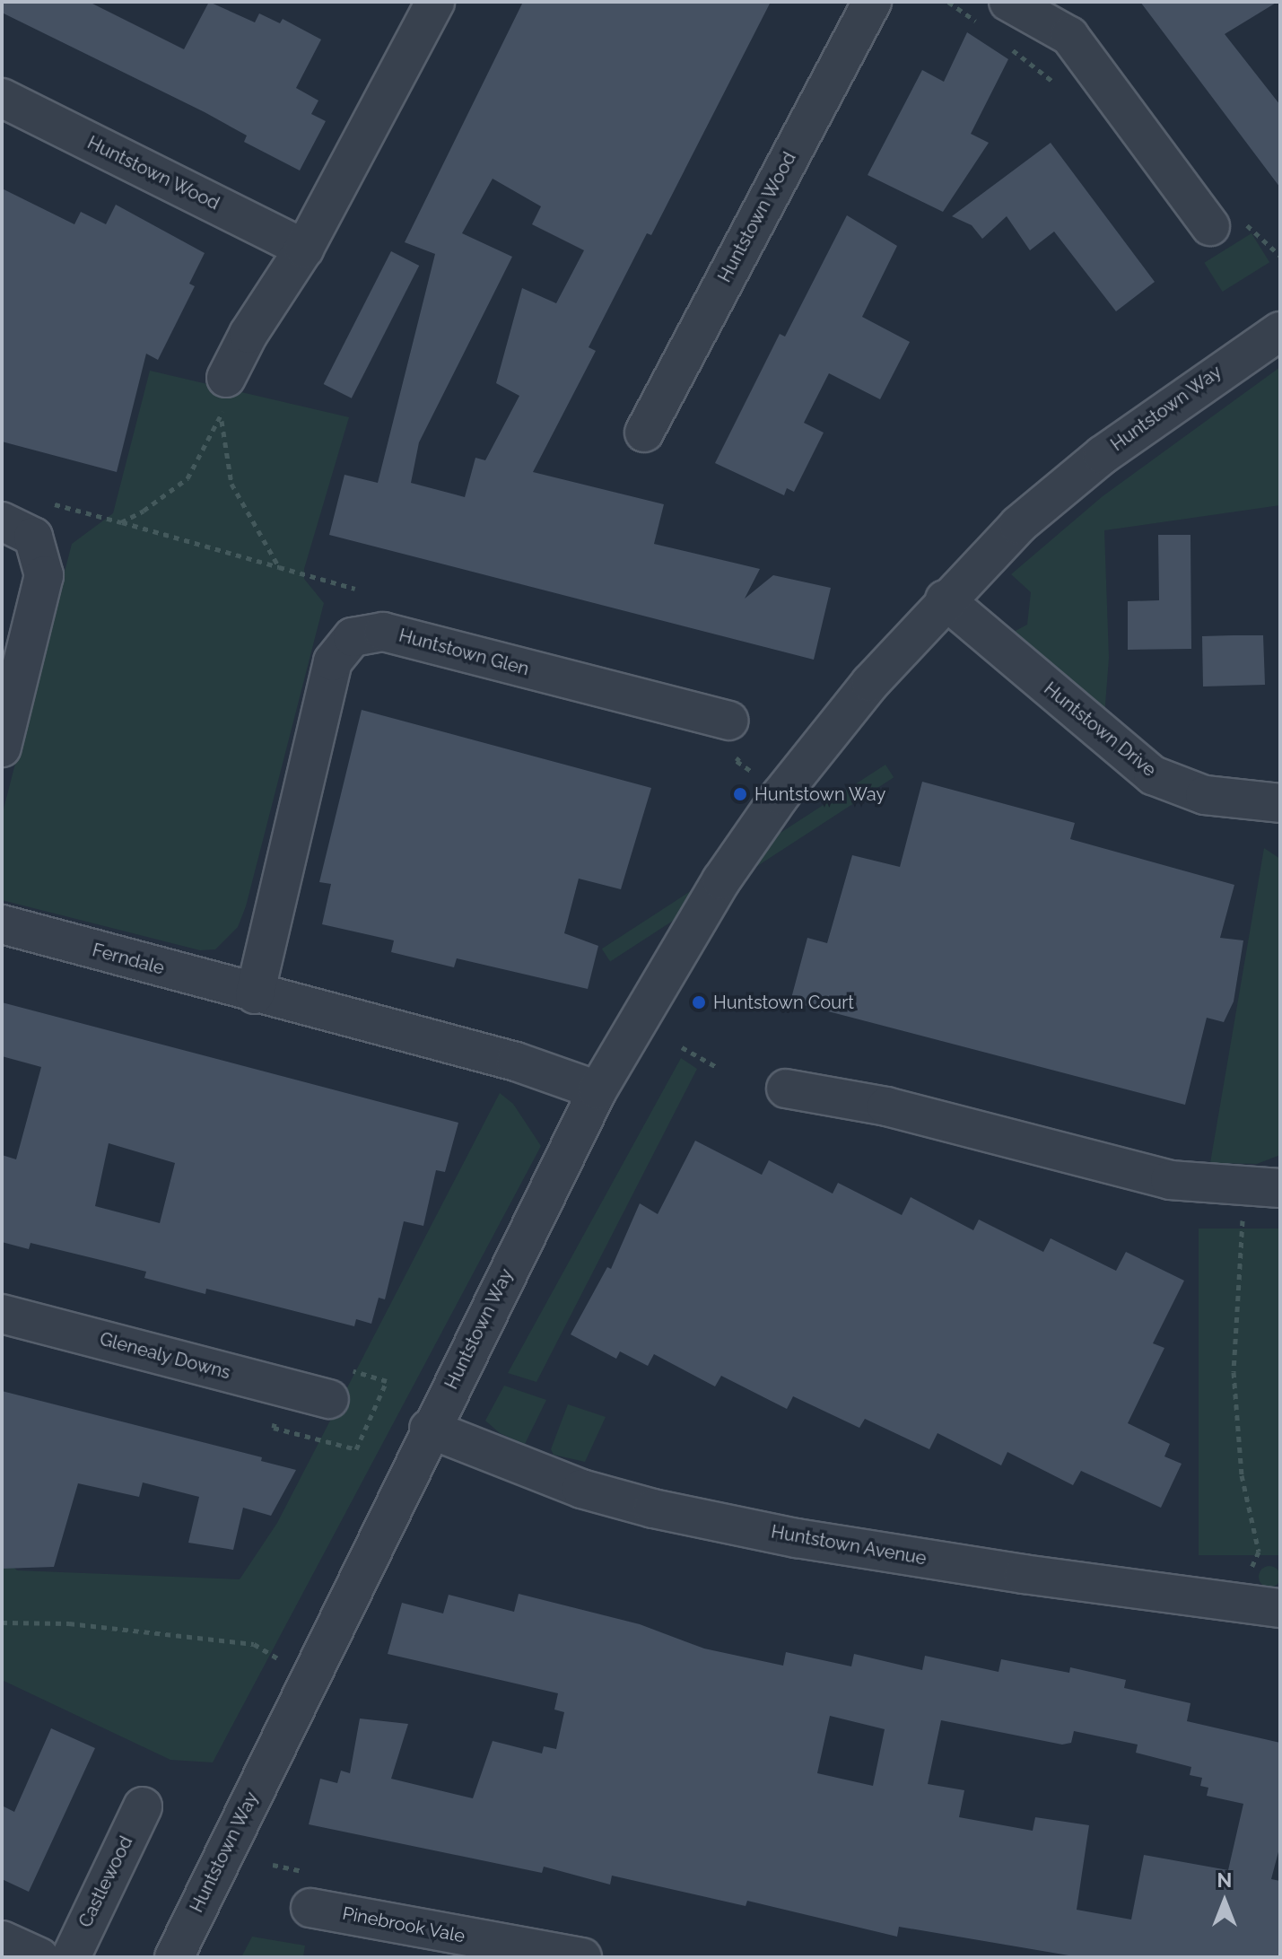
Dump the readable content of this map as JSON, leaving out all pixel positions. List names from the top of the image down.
{
  "streets": {
    "street": [
      "Huntstown Wood",
      "Huntstown Way",
      "Huntstown Glen",
      "Huntstown Drive",
      "Ferndale",
      "Glenealy Downs",
      "Huntstown Avenue",
      "Castlewood",
      "Pinebrook Vale"
    ]
  },
  "crossings": [
    ["Huntstown Way", "Huntstown Drive"],
    ["Huntstown Way", "Ferndale"],
    ["Huntstown Way", "Huntstown Avenue"],
    ["Huntstown Glen", "Ferndale"]
  ],
  "places": ["Huntstown Way", "Huntstown Court"],
  "north": "top"
}
